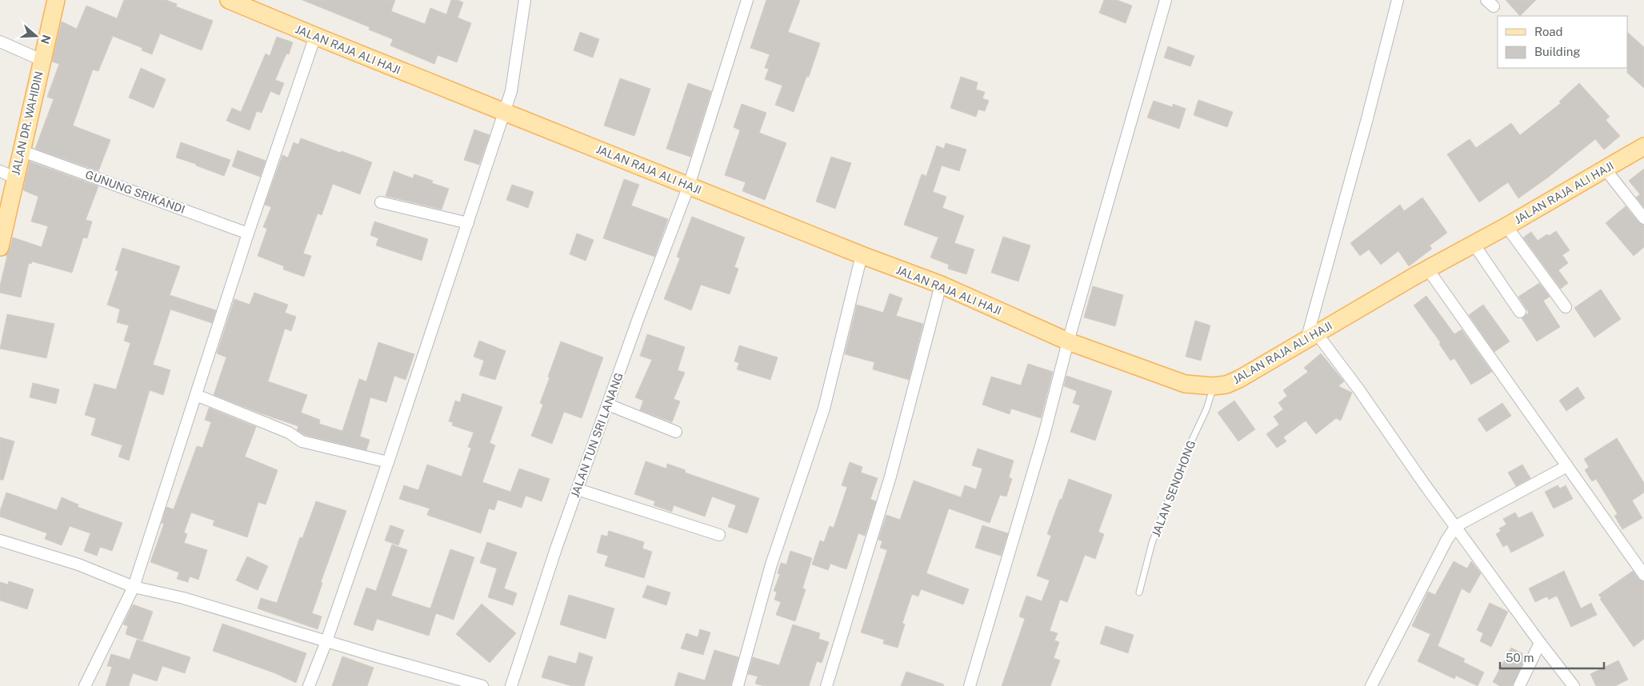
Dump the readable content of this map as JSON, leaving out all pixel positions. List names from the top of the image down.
{
  "streets": {
    "main road": ["JALAN RAJA ALI HAJI", "JALAN DR. WAHIDIN"],
    "street": ["GUNUNG SRIKANDI", "JALAN TUN SRI LANANG"],
    "lane": ["JALAN SENOHONG"]
  },
  "crossings": [
    ["JALAN RAJA ALI HAJI", "JALAN TUN SRI LANANG"],
    ["JALAN RAJA ALI HAJI", "JALAN SENOHONG"],
    ["JALAN DR. WAHIDIN", "GUNUNG SRIKANDI"]
  ],
  "legend": ["Road", "Building"],
  "scale_bar": "50 m",
  "north": "right"
}
